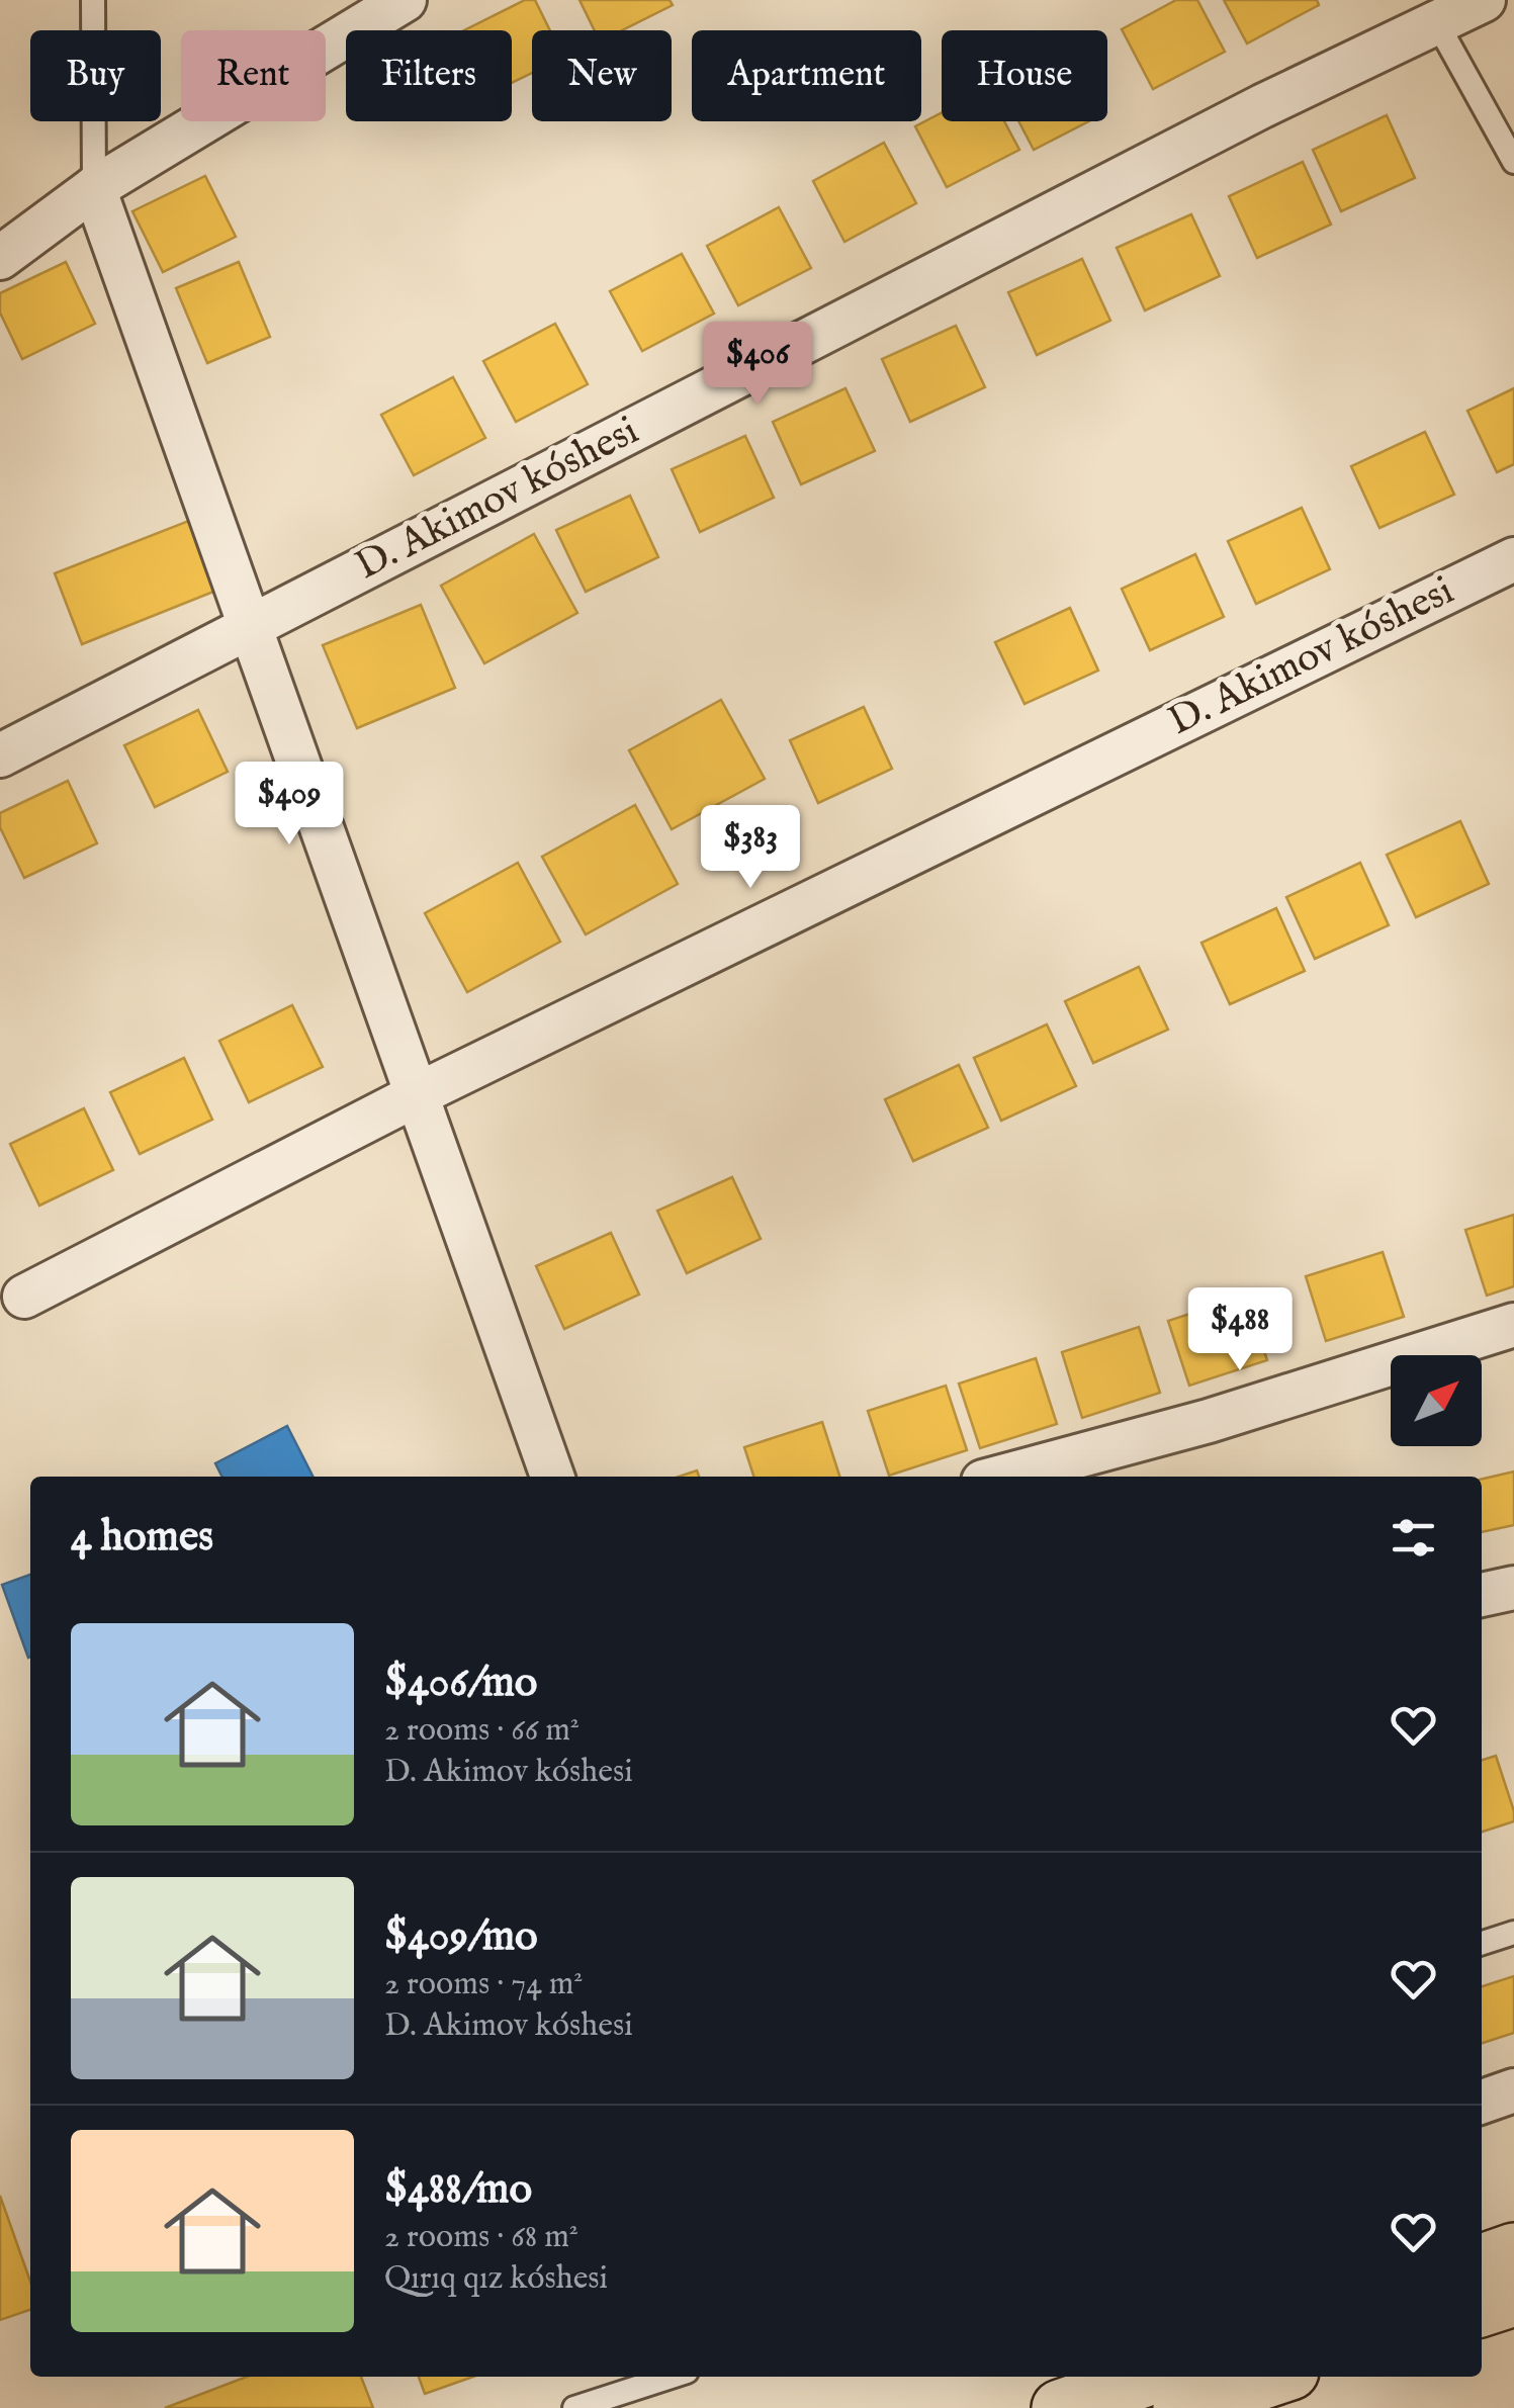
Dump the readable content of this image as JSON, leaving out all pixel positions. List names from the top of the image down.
{
  "streets": {
    "street": ["D. Akimov kóshesi"]
  },
  "north": "top right",
  "page": {
    "chip": [
      "Buy",
      "Rent",
      "Filters",
      "New",
      "Apartment",
      "House"
    ],
    "price": [
      "$406",
      "$409",
      "$383",
      "$488"
    ],
    "heading": "4 homes",
    "list": [
      {
        "name": "$406/mo",
        "note": "2 rooms · 66 m² · D. Akimov kóshesi"
      },
      {
        "name": "$409/mo",
        "note": "2 rooms · 74 m² · D. Akimov kóshesi"
      },
      {
        "name": "$488/mo",
        "note": "2 rooms · 68 m² · Qırıq qız kóshesi"
      }
    ]
  }
}
